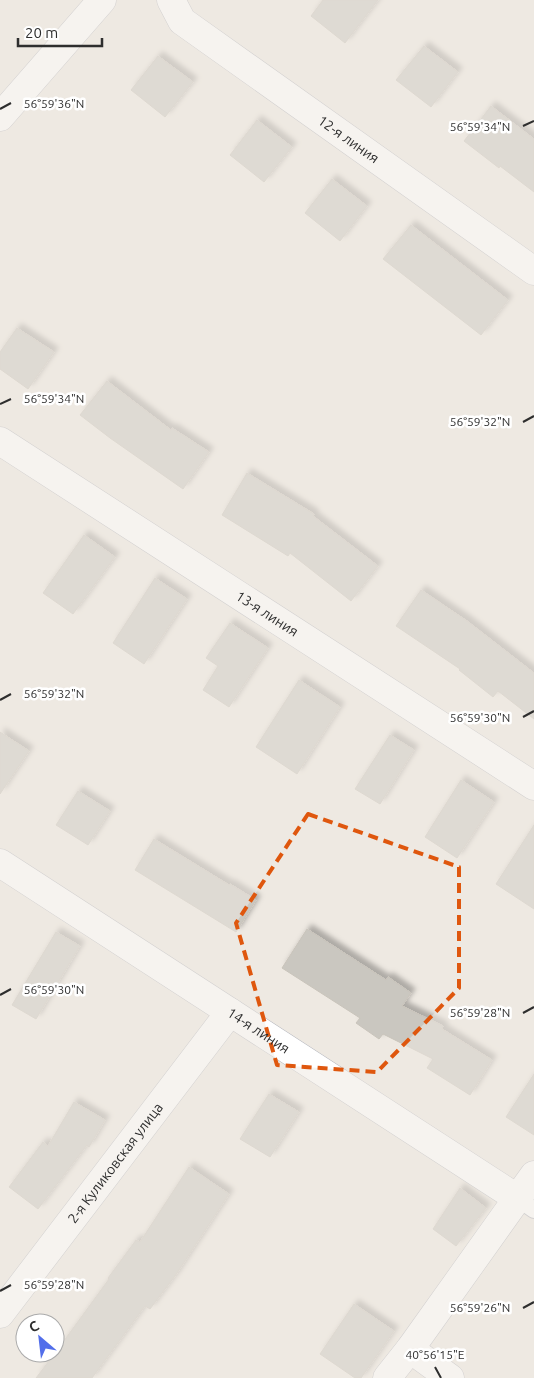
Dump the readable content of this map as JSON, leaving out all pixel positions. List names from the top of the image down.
{
  "streets": {
    "street": [
      "12-я линия",
      "13-я линия",
      "14-я линия",
      "2-я Куликовская улица"
    ]
  },
  "crossings": [
    ["14-я линия", "2-я Куликовская улица"]
  ],
  "scale_bar": "20 m",
  "north": "top left",
  "coordinates": [
    "56°59'36\"N",
    "56°59'34\"N",
    "56°59'32\"N",
    "56°59'30\"N",
    "56°59'28\"N",
    "56°59'26\"N",
    "40°56'15\"E"
  ]
}
